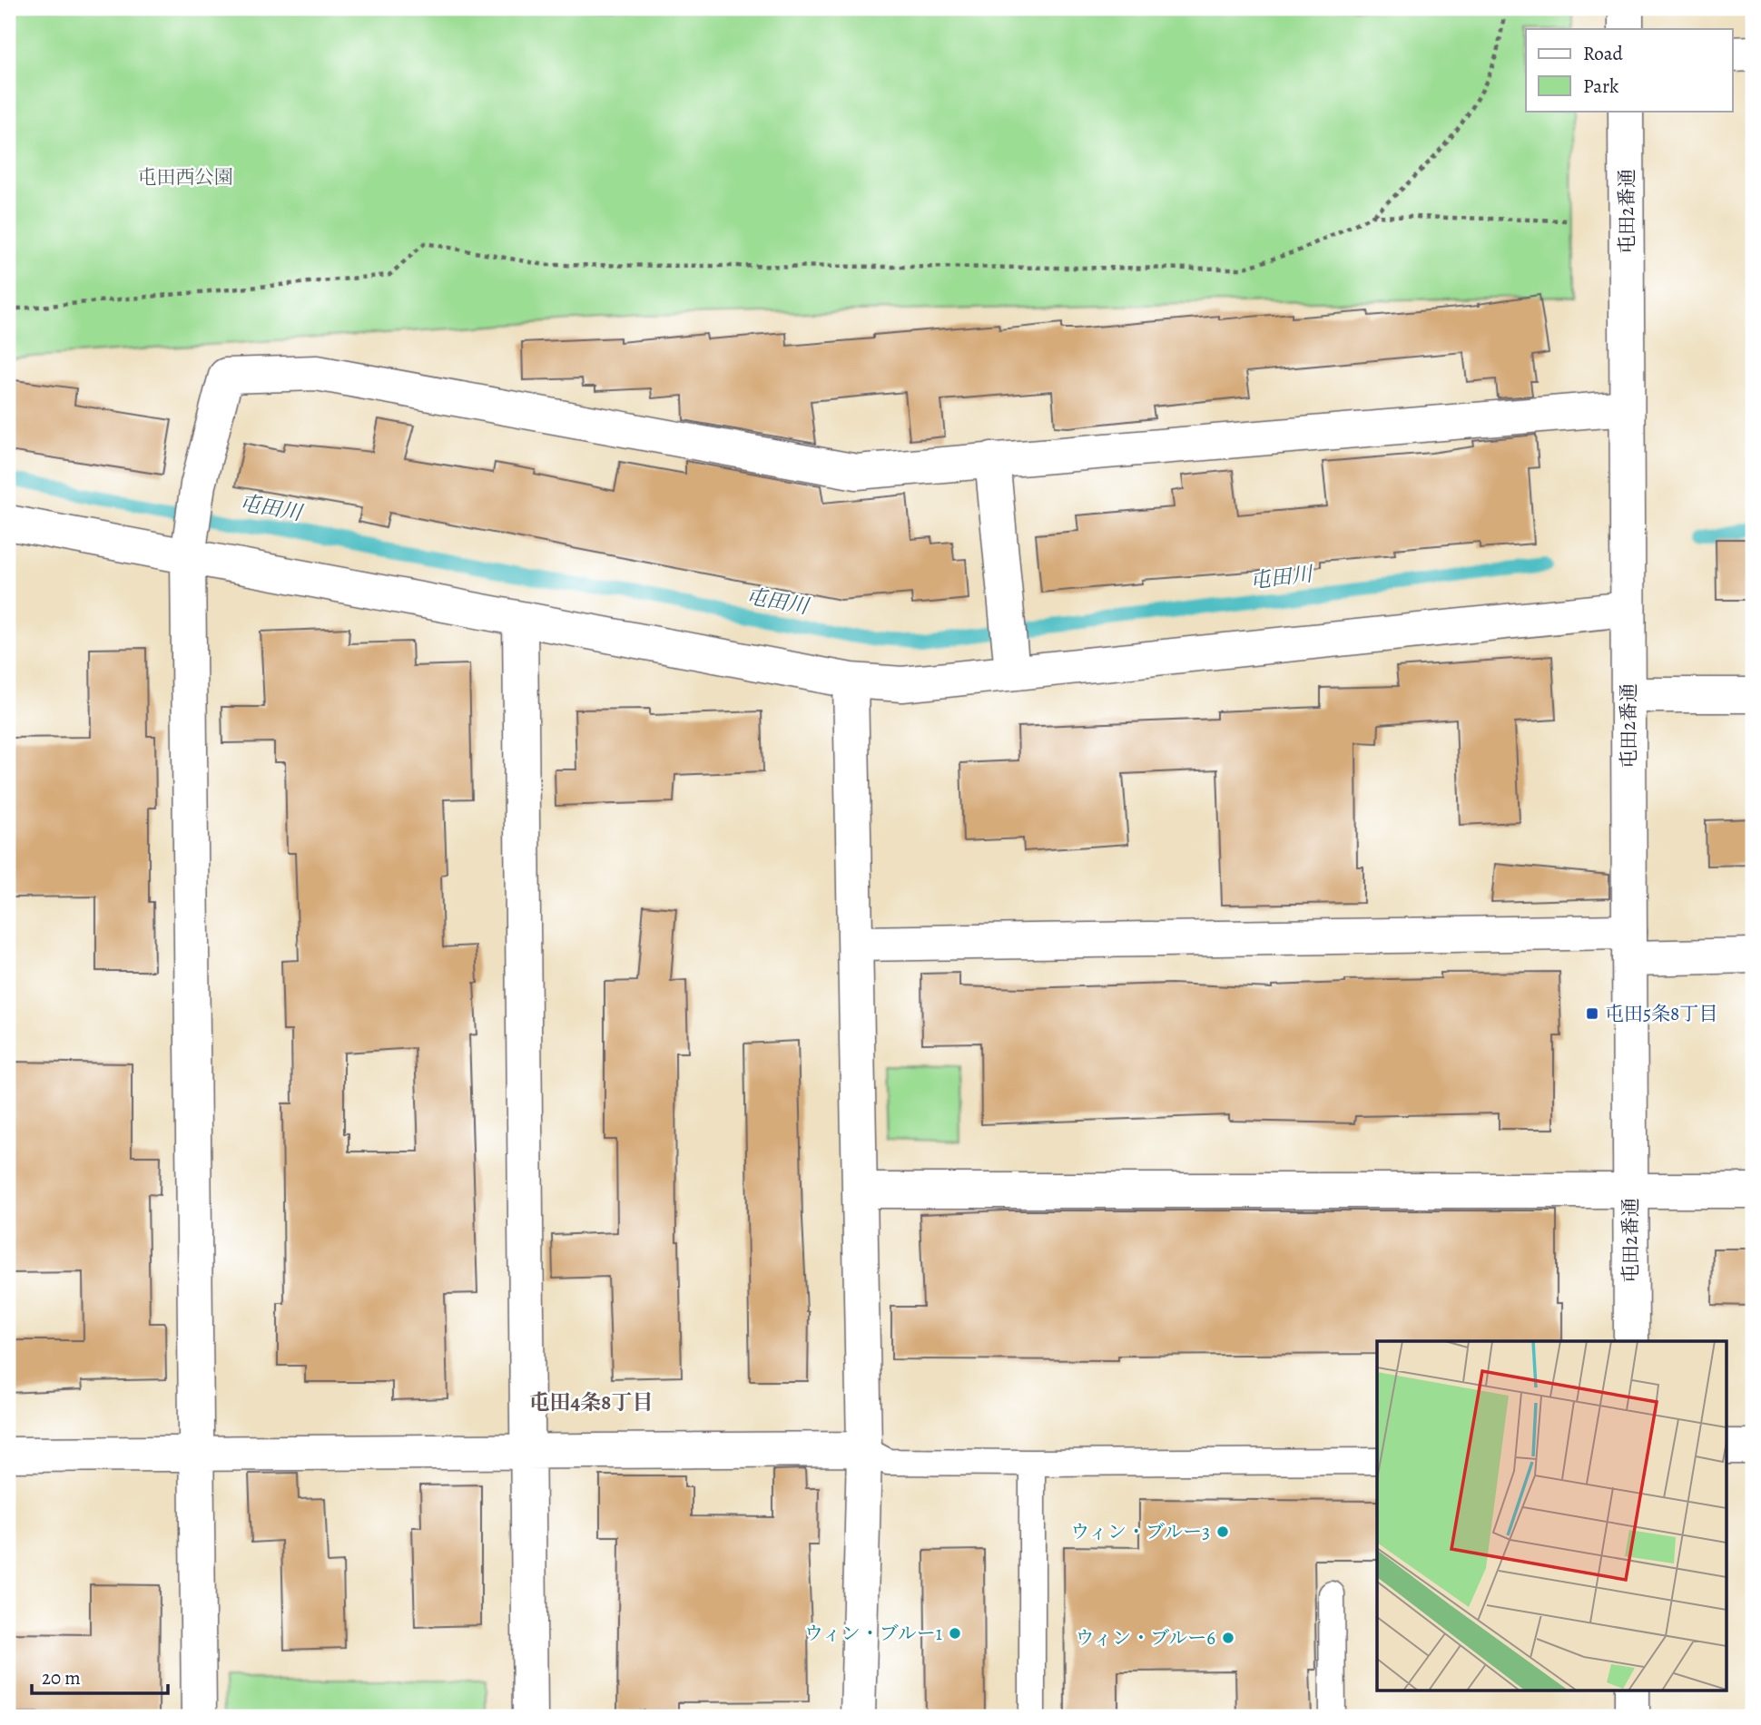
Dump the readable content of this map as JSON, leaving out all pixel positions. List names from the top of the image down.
{
  "streets": {
    "street": ["屯田2番通"]
  },
  "districts": ["屯田4条8丁目"],
  "water": ["屯田川"],
  "parks": ["屯田西公園"],
  "places": {
    "transit": ["屯田5条8丁目"],
    "other": ["ウィン・ブルー3", "ウィン・ブルー1", "ウィン・ブルー6"]
  },
  "legend": ["Road", "Park"],
  "scale_bar": "20 m"
}
